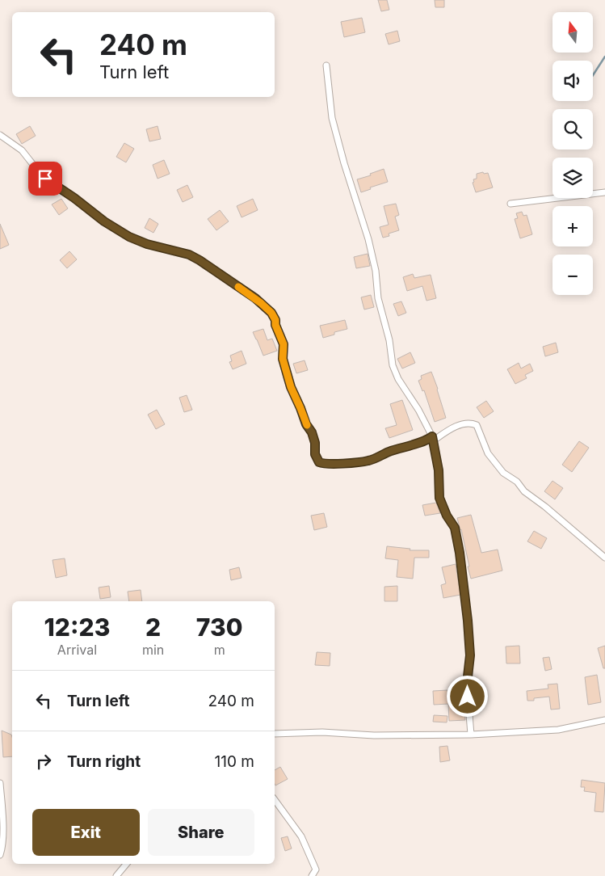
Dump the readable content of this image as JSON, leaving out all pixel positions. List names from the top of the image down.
{
  "north": "top",
  "page": {
    "map_buttons": ["+", "−"],
    "turn": ["240 m", "Turn left"],
    "eta": [
      "12:23",
      "Arrival",
      "2",
      "min",
      "730",
      "m"
    ],
    "list": [
      {
        "name": "Turn left",
        "value": "240 m"
      },
      {
        "name": "Turn right",
        "value": "110 m"
      }
    ],
    "buttons": ["Exit", "Share"]
  }
}
